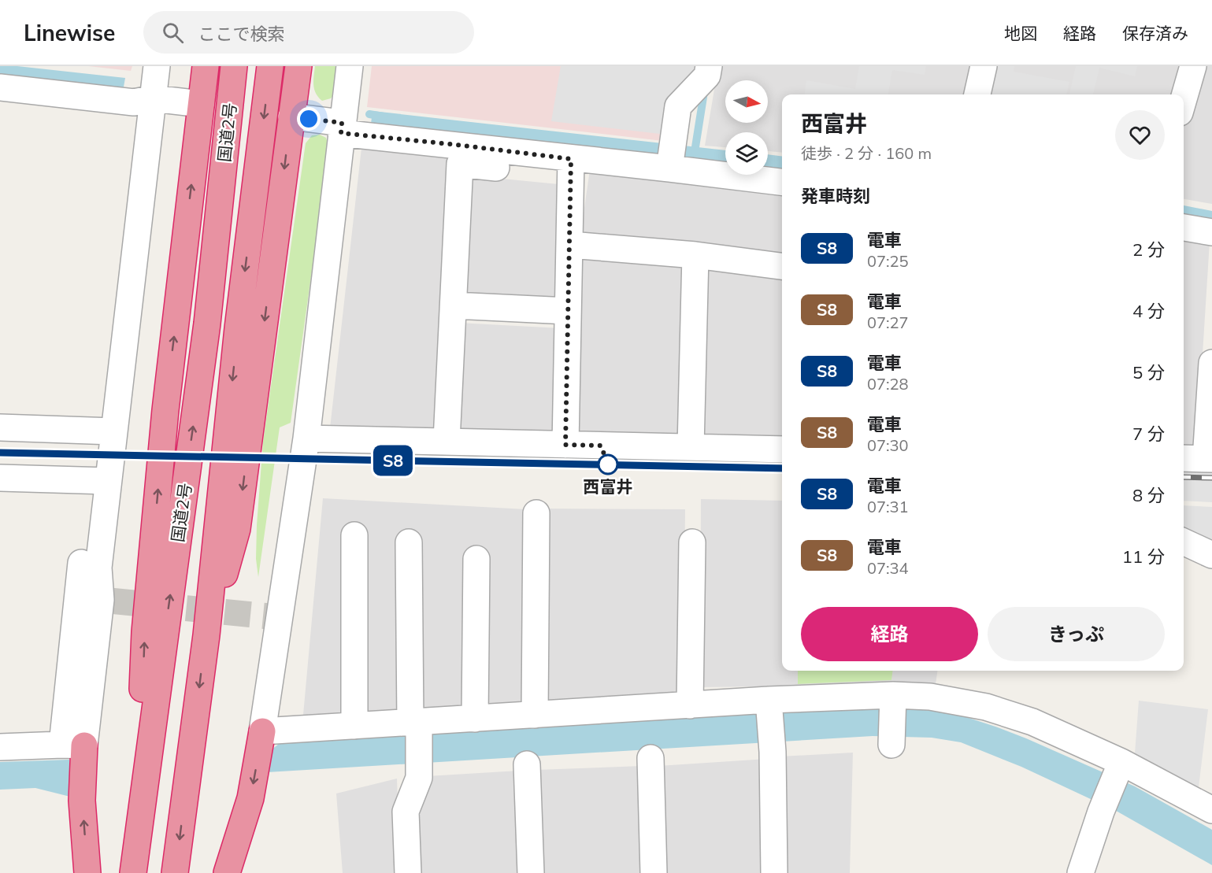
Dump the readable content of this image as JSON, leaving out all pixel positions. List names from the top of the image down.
{
  "streets": {
    "highway": ["国道2号"]
  },
  "places": ["西富井"],
  "north": "right",
  "page": {
    "header": "Linewise",
    "search": "ここで検索",
    "nav": ["地図", "経路", "保存済み"],
    "on_map": "S8",
    "heading": [
      ["西富井", "徒歩 · 2 分 · 160 m"],
      "発車時刻"
    ],
    "list": [
      {
        "mark": "S8",
        "name": "電車",
        "note": "07:25",
        "value": "2 分"
      },
      {
        "mark": "S8",
        "name": "電車",
        "note": "07:27",
        "value": "4 分"
      },
      {
        "mark": "S8",
        "name": "電車",
        "note": "07:28",
        "value": "5 分"
      },
      {
        "mark": "S8",
        "name": "電車",
        "note": "07:30",
        "value": "7 分"
      },
      {
        "mark": "S8",
        "name": "電車",
        "note": "07:31",
        "value": "8 分"
      },
      {
        "mark": "S8",
        "name": "電車",
        "note": "07:34",
        "value": "11 分"
      }
    ],
    "buttons": ["経路", "きっぷ"]
  }
}
